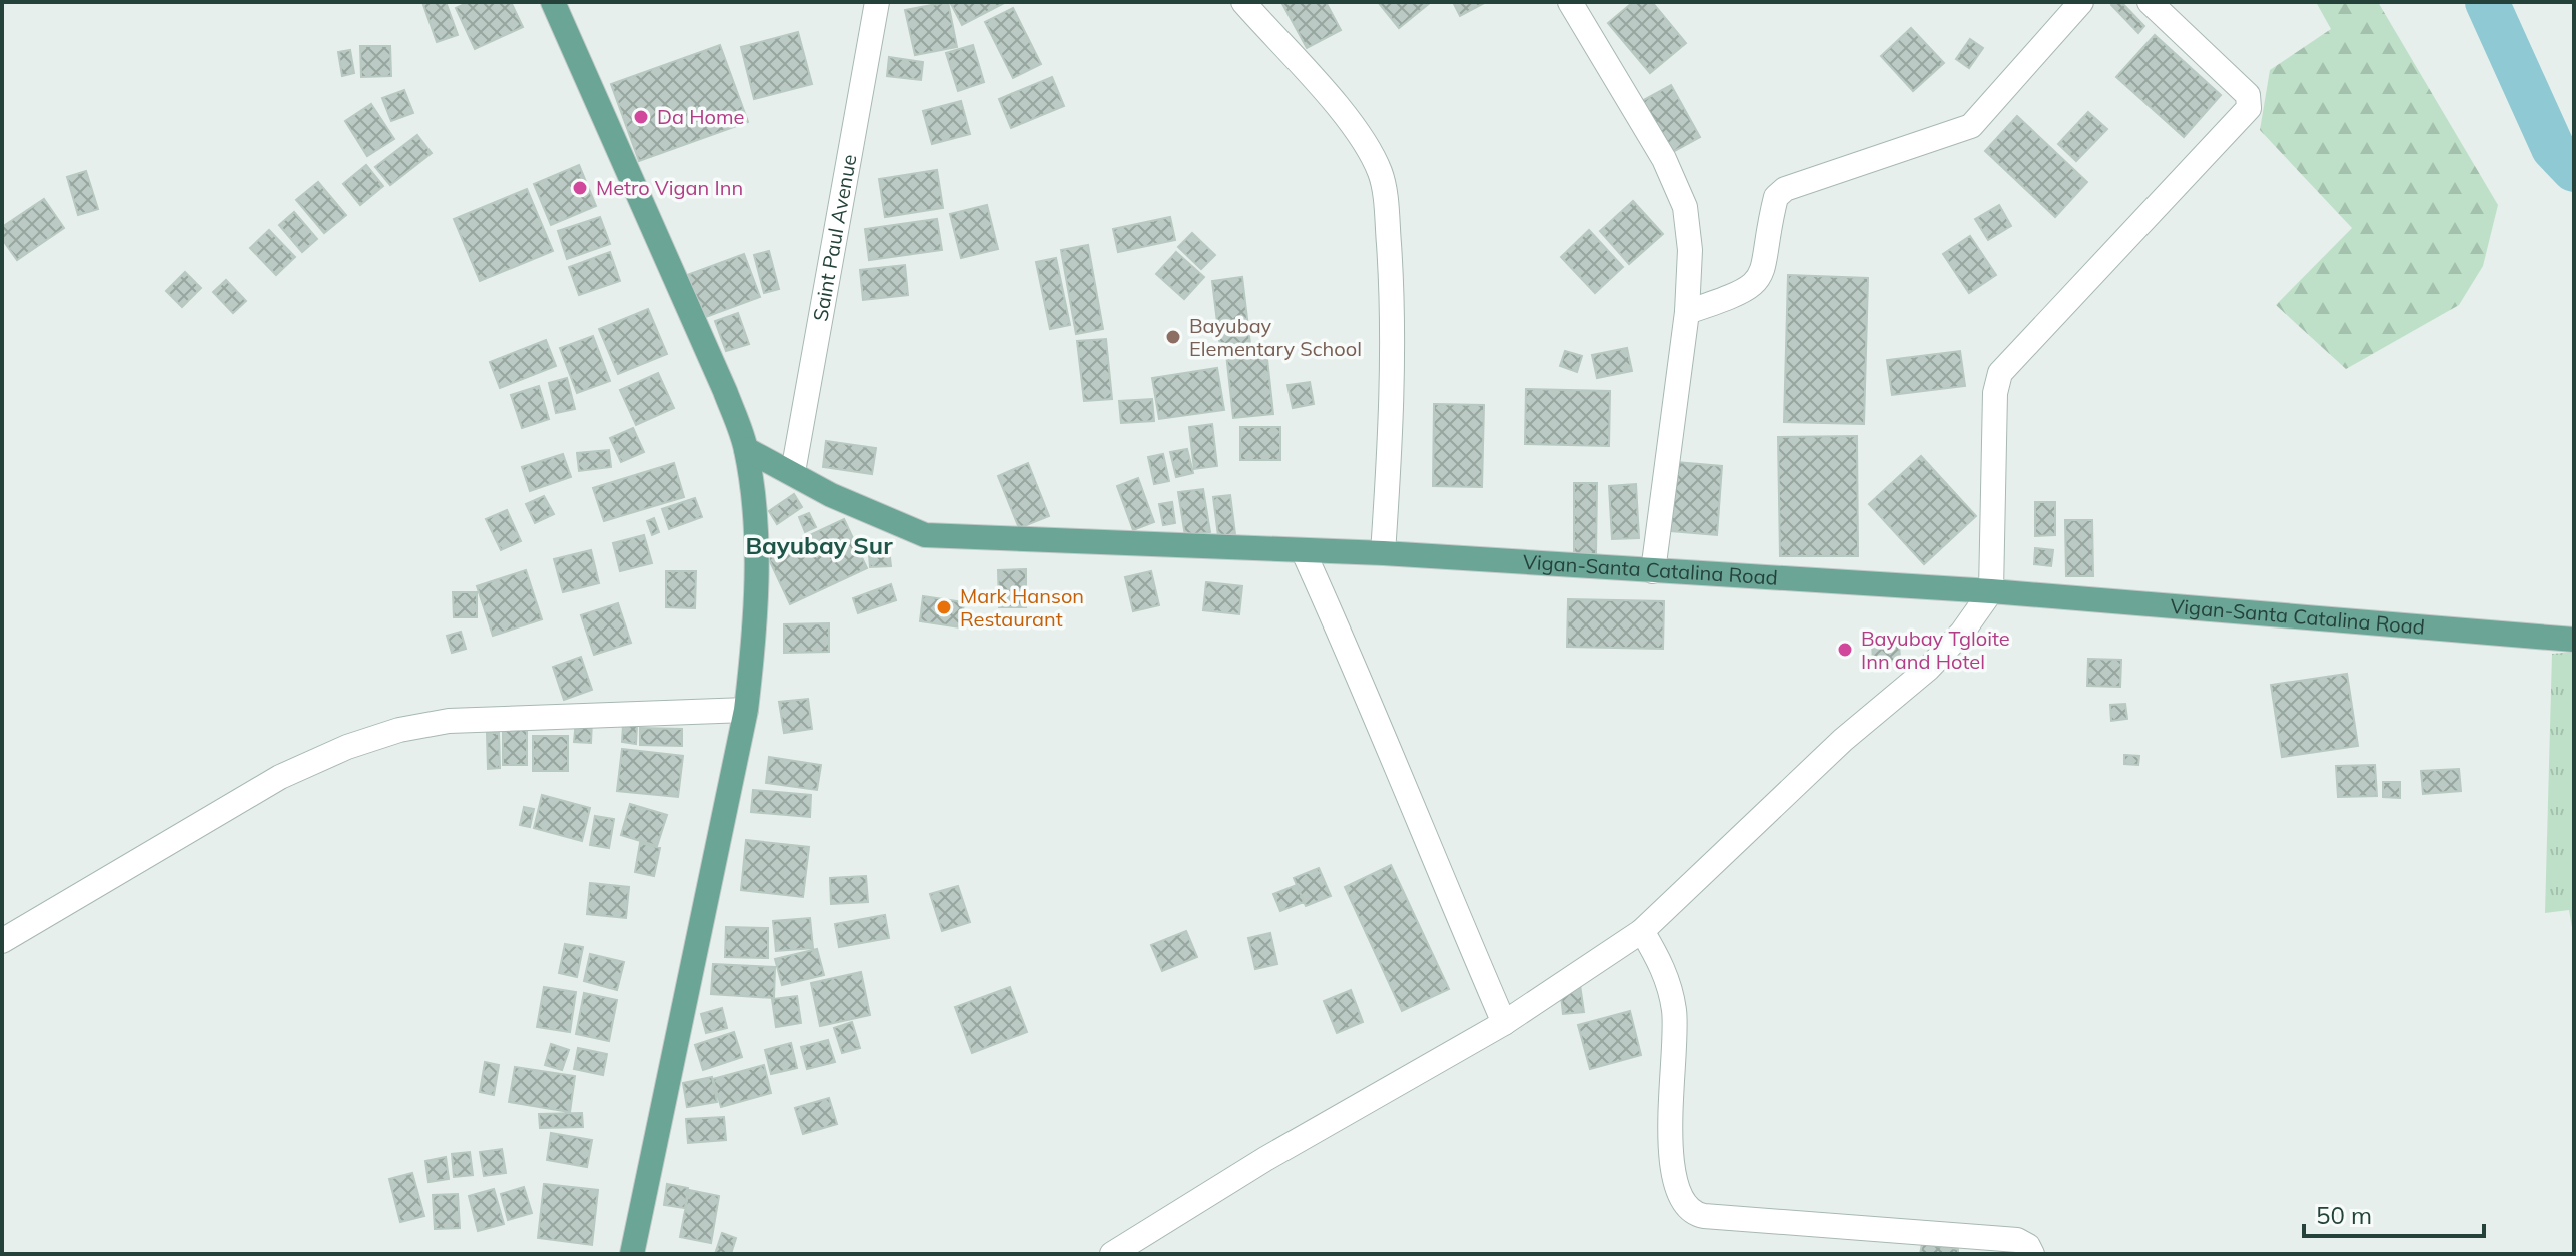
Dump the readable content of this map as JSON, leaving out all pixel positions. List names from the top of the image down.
{
  "streets": {
    "main road": ["Vigan-Santa Catalina Road"],
    "street": ["Saint Paul Avenue"]
  },
  "crossings": [
    ["Saint Paul Avenue", "Vigan-Santa Catalina Road"]
  ],
  "districts": ["Bayubay Sur"],
  "places": [
    "Da Home",
    "Metro Vigan Inn",
    "Bayubay Elementary School",
    "Mark Hanson Restaurant",
    "Bayubay Tgloite Inn and Hotel"
  ],
  "scale_bar": "50 m"
}
